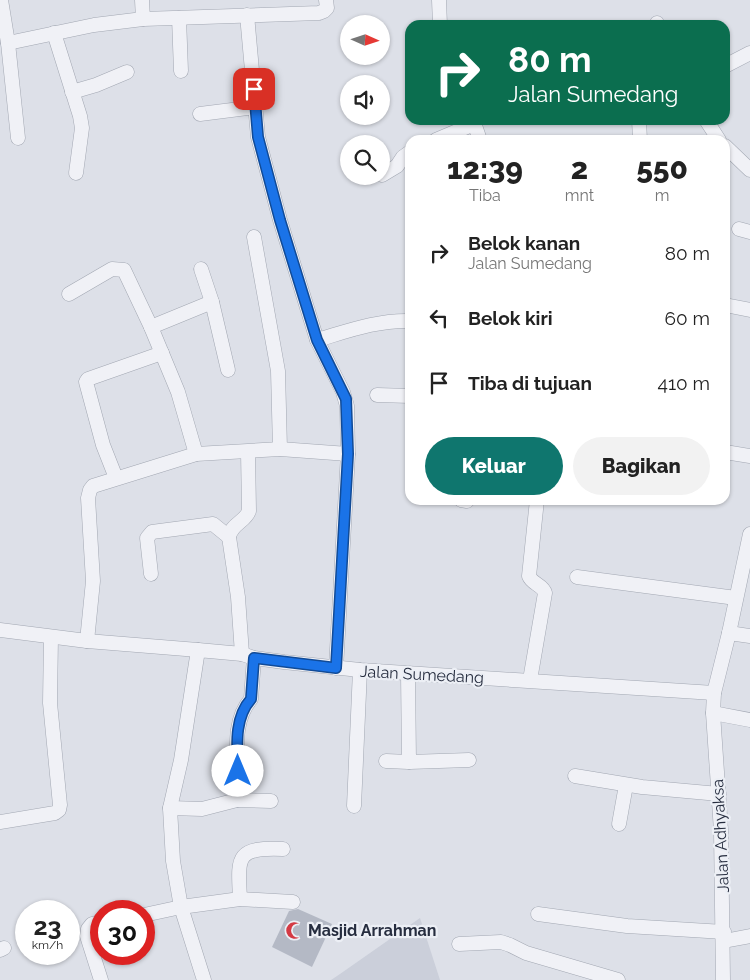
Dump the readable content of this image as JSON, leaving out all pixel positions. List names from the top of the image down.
{
  "streets": {
    "street": ["Jalan Sumedang", "Jalan Adhyaksa"]
  },
  "crossings": [
    ["Jalan Sumedang", "Jalan Adhyaksa"]
  ],
  "places": {
    "mosque": ["Masjid Arrahman"]
  },
  "north": "right",
  "page": {
    "turn": ["80 m", "Jalan Sumedang"],
    "eta": [
      "12:39",
      "Tiba",
      "2",
      "mnt",
      "550",
      "m"
    ],
    "list": [
      {
        "name": "Belok kanan",
        "note": "Jalan Sumedang",
        "value": "80 m"
      },
      {
        "name": "Belok kiri",
        "value": "60 m"
      },
      {
        "name": "Tiba di tujuan",
        "value": "410 m"
      }
    ],
    "buttons": ["Keluar", "Bagikan"],
    "speed": "23 km/h",
    "limit": "30"
  }
}
